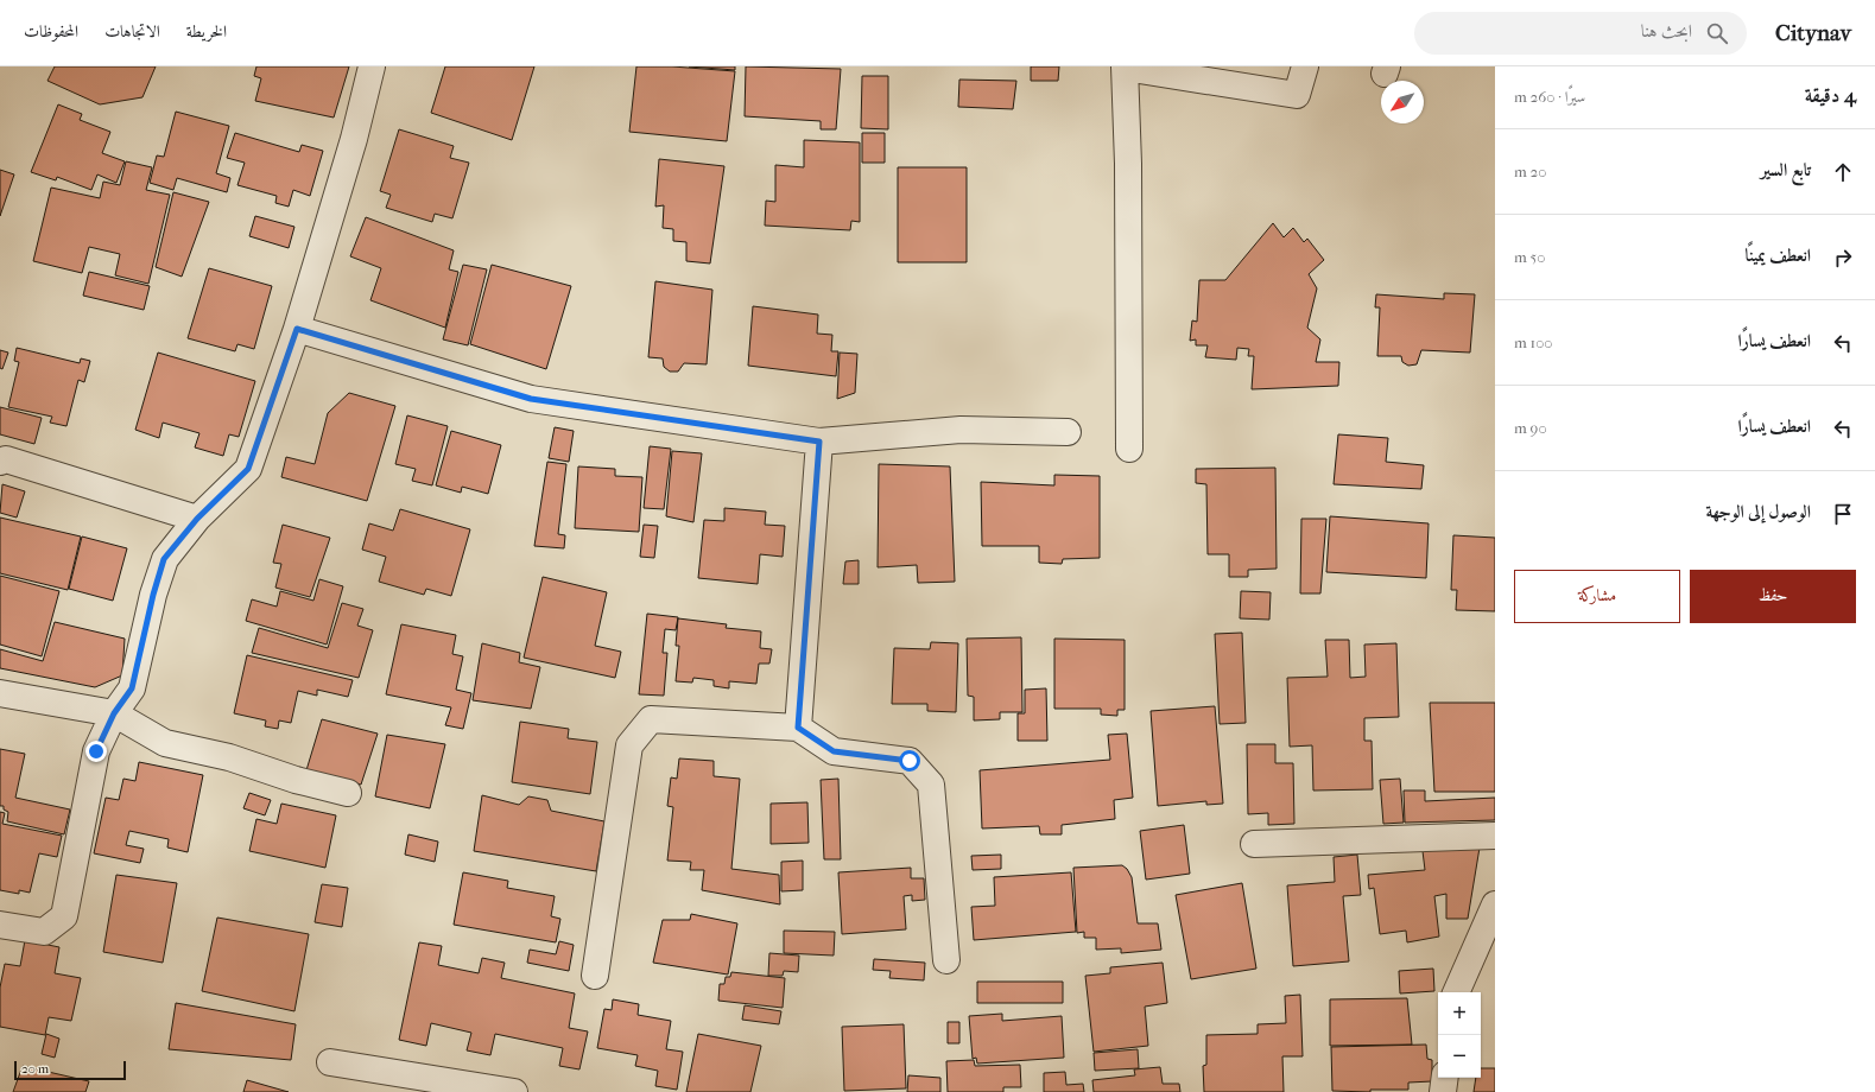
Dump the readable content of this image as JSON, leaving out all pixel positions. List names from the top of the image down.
{
  "scale_bar": "20 m",
  "north": "bottom left",
  "page": {
    "header": "Citynav",
    "search": "ابحث هنا",
    "nav": ["الخريطة", "الاتجاهات", "المحفوظات"],
    "heading": ["4 دقيقة", "سيرًا · 260 m"],
    "list": [
      ["تابع السير", "20 m"],
      ["انعطف يمينًا", "50 m"],
      ["انعطف يسارًا", "100 m"],
      ["انعطف يسارًا", "90 m"],
      "الوصول إلى الوجهة"
    ],
    "buttons": ["حفظ", "مشاركة"],
    "map_buttons": ["+", "−"],
    "scale": "20 m"
  }
}
